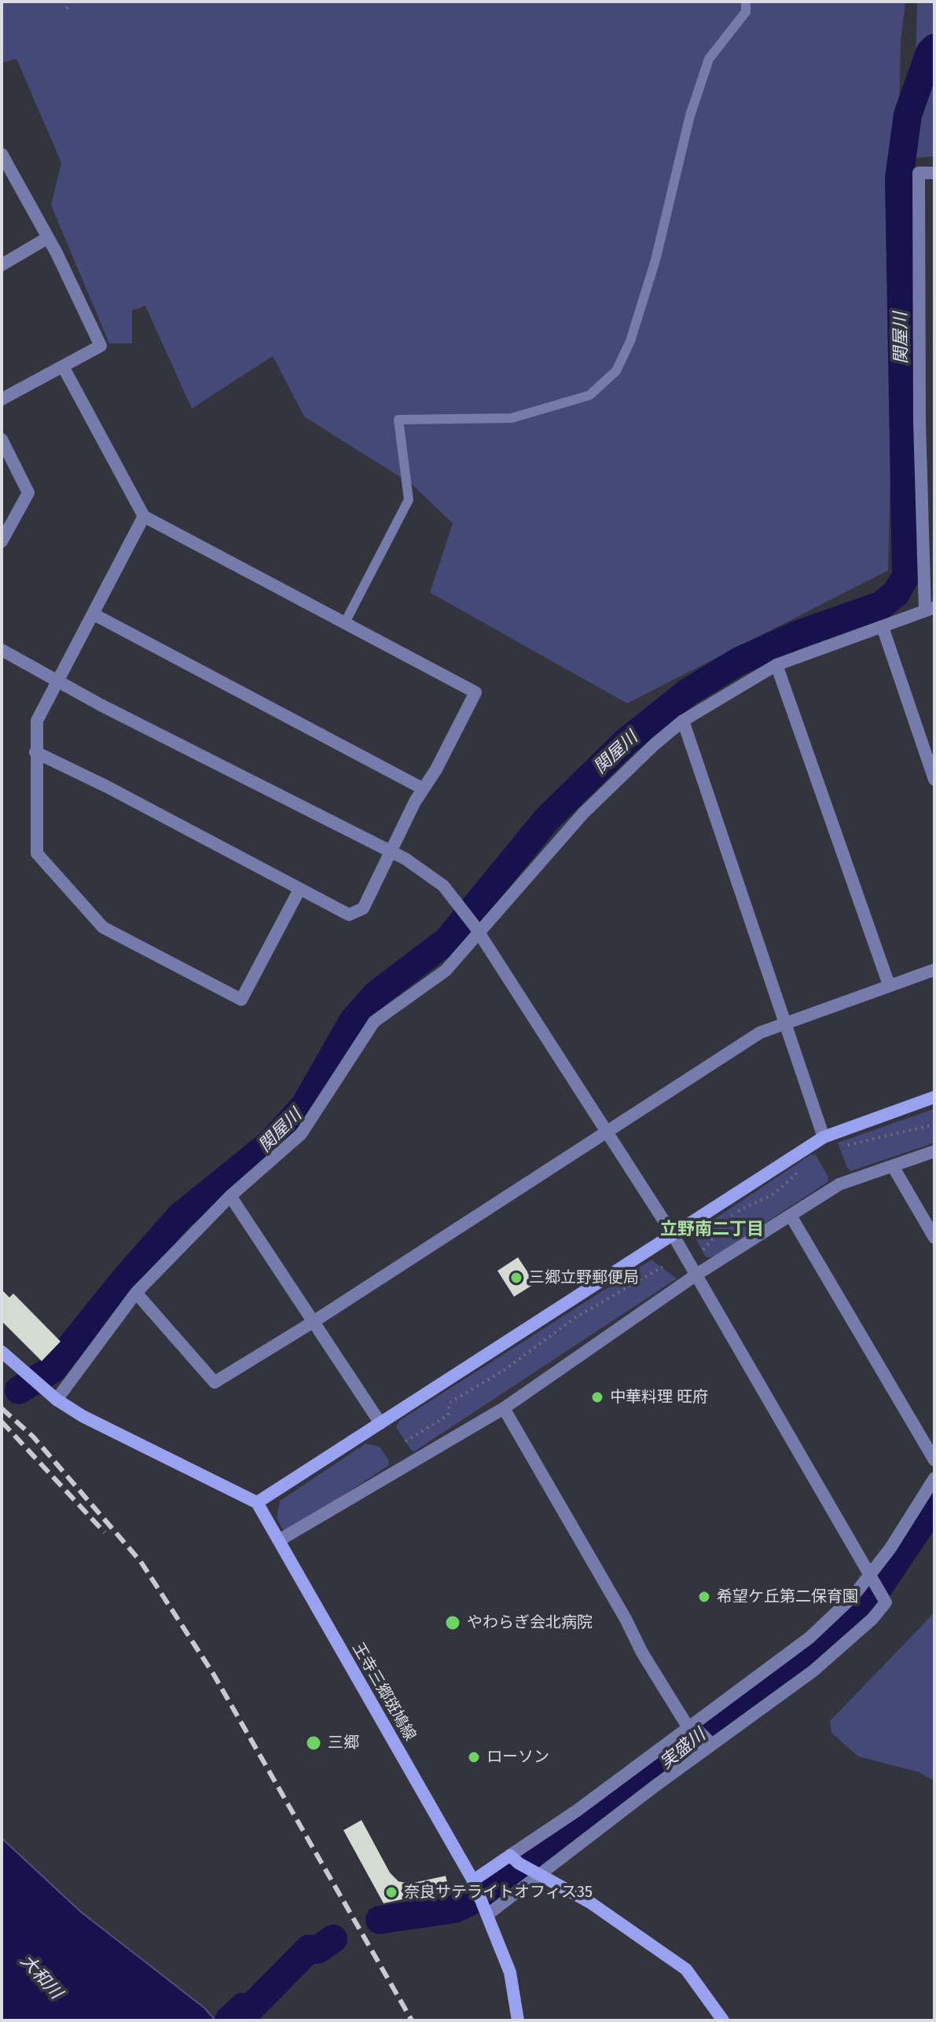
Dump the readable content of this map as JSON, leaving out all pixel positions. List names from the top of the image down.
{
  "streets": {
    "main road": ["王寺三郷斑鳩線"]
  },
  "districts": ["立野南二丁目"],
  "water": ["関屋川", "実盛川", "大和川"],
  "places": [
    "三郷立野郵便局",
    "中華料理 旺府",
    "希望ケ丘第二保育園",
    "やわらぎ会北病院",
    "三郷",
    "ローソン",
    "奈良サテライトオフィス35"
  ]
}
